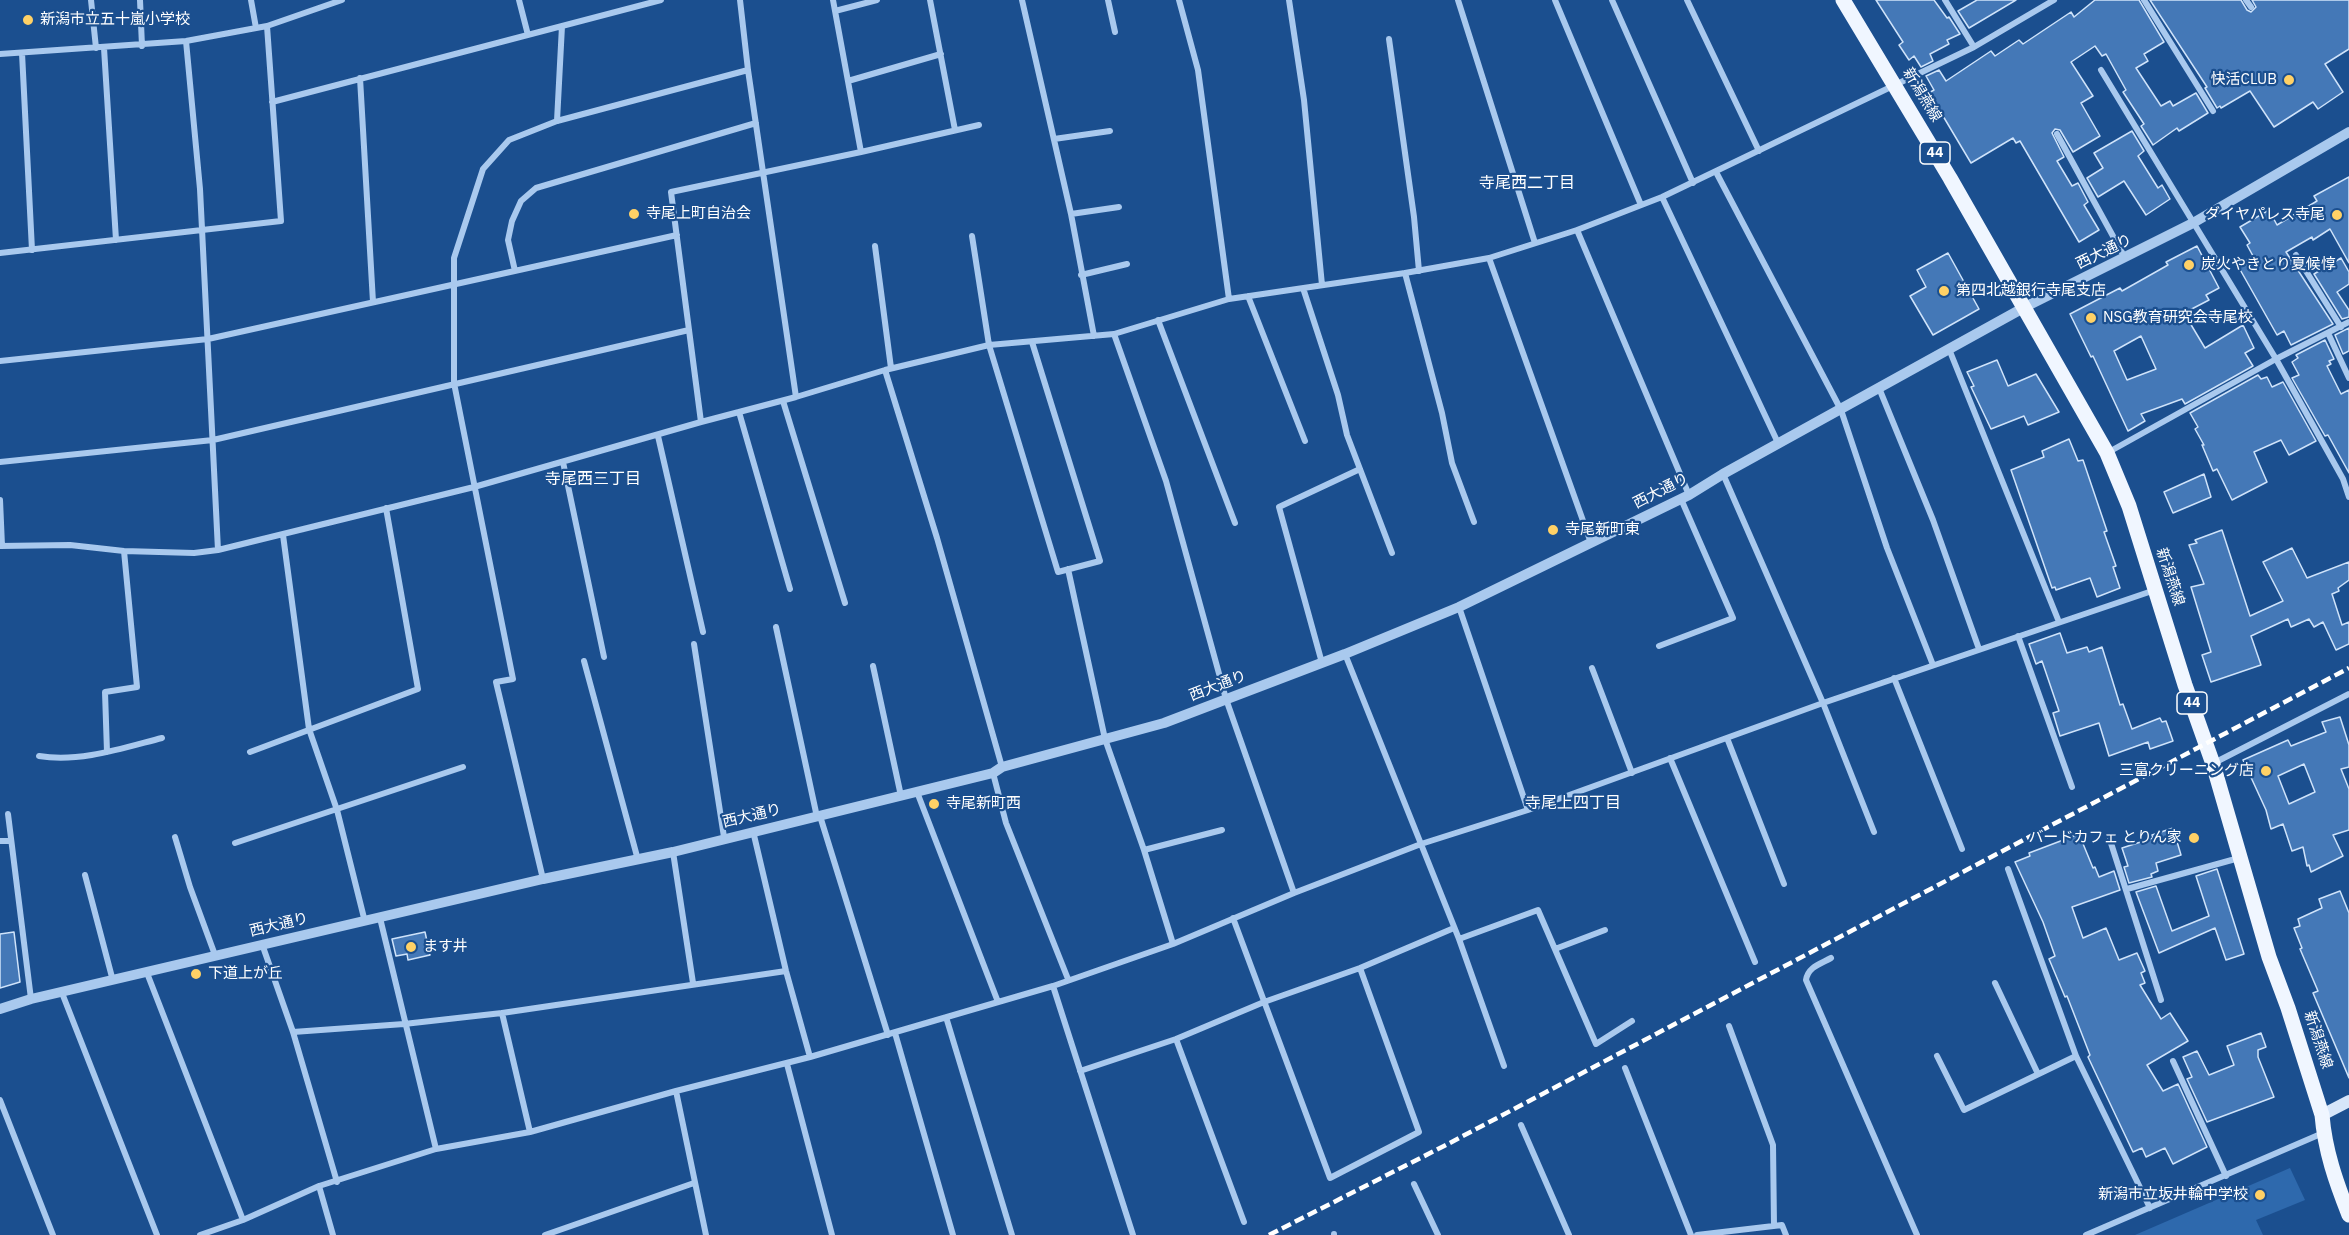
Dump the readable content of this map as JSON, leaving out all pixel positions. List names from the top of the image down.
{
  "streets": {
    "main road": ["新潟燕線", "44"],
    "street": ["西大通り"]
  },
  "crossings": [
    ["新潟燕線", "西大通り"]
  ],
  "districts": ["寺尾西二丁目", "寺尾西三丁目", "寺尾上四丁目"],
  "places": [
    "新潟市立五十嵐小学校",
    "快活CLUB",
    "寺尾上町自治会",
    "ダイヤパレス寺尾",
    "炭火やきとり夏候惇",
    "第四北越銀行寺尾支店",
    "NSG教育研究会寺尾校",
    "寺尾新町東",
    "三富クリーニング店",
    "寺尾新町西",
    "バードカフェ とりん家",
    "ます井",
    "下道上が丘",
    "新潟市立坂井輪中学校"
  ]
}
